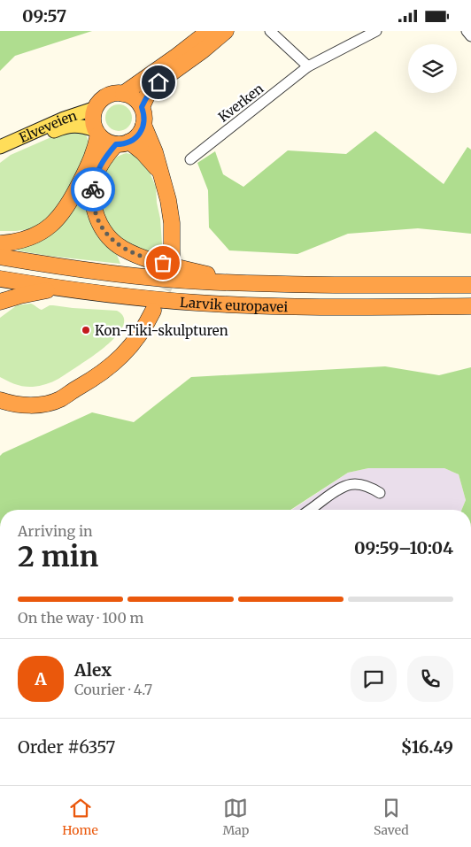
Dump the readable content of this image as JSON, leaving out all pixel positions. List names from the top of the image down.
{
  "streets": {
    "highway": ["Larvik europavei"],
    "main road": ["Elveveien"],
    "street": ["Kverken"]
  },
  "places": ["Kon-Tiki-skulpturen"],
  "page": {
    "status": "09:57",
    "heading": ["2 min", "Arriving in", "09:59–10:04"],
    "panel": [
      "Alex",
      "Courier · 4.7",
      "Order #6357",
      "$16.49"
    ],
    "bar": "On the way · 100 m",
    "round": "A",
    "tabs": ["Home", "Map", "Saved"]
  }
}
